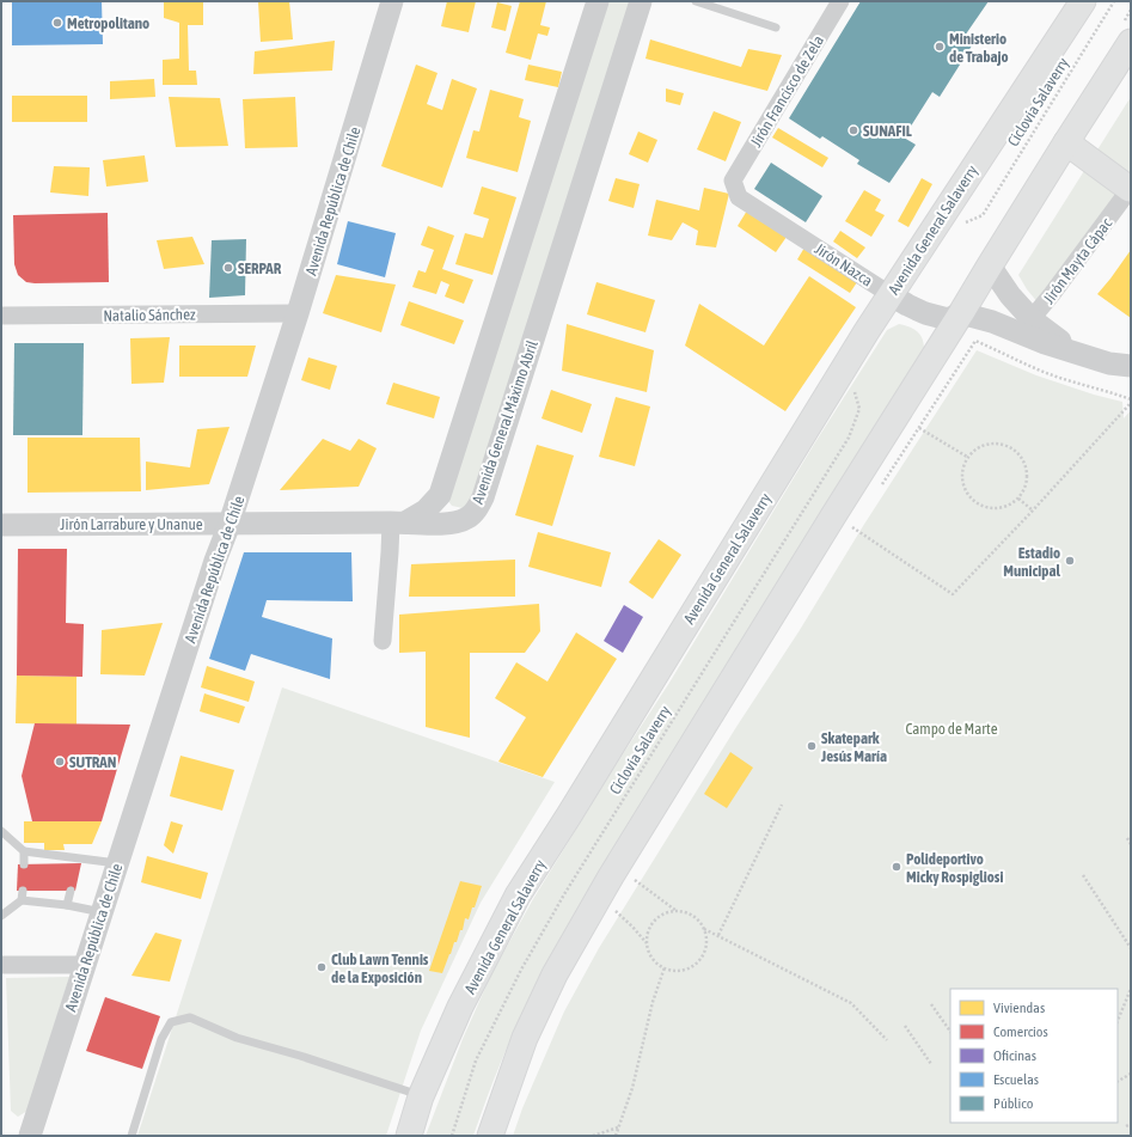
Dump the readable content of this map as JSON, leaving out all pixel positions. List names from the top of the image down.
{
  "streets": {
    "main road": ["Avenida General Salaverry"],
    "street": [
      "Jirón Francisco de Zela",
      "Avenida República de Chile",
      "Jirón Mayta Cápac",
      "Jirón Nazca",
      "Natalio Sánchez",
      "Avenida General Máximo Abril",
      "Jirón Larrabure y Unanue"
    ],
    "path": ["Ciclovía Salaverry"]
  },
  "crossings": [
    ["Jirón Francisco de Zela", "Jirón Nazca"],
    ["Avenida República de Chile", "Natalio Sánchez"],
    ["Avenida República de Chile", "Jirón Larrabure y Unanue"],
    ["Avenida General Salaverry", "Jirón Nazca"],
    ["Jirón Mayta Cápac", "Jirón Nazca"],
    ["Avenida General Máximo Abril", "Jirón Larrabure y Unanue"]
  ],
  "parks": ["Campo de Marte"],
  "places": [
    "Metropolitano",
    "Ministerio de Trabajo",
    "SUNAFIL",
    "SERPAR",
    "Estadio Municipal",
    "Skatepark Jesús María",
    "SUTRAN",
    "Polideportivo Micky Rospigliosi",
    "Club Lawn Tennis de la Exposición"
  ],
  "legend": [
    "Viviendas",
    "Comercios",
    "Oficinas",
    "Escuelas",
    "Público"
  ]
}
